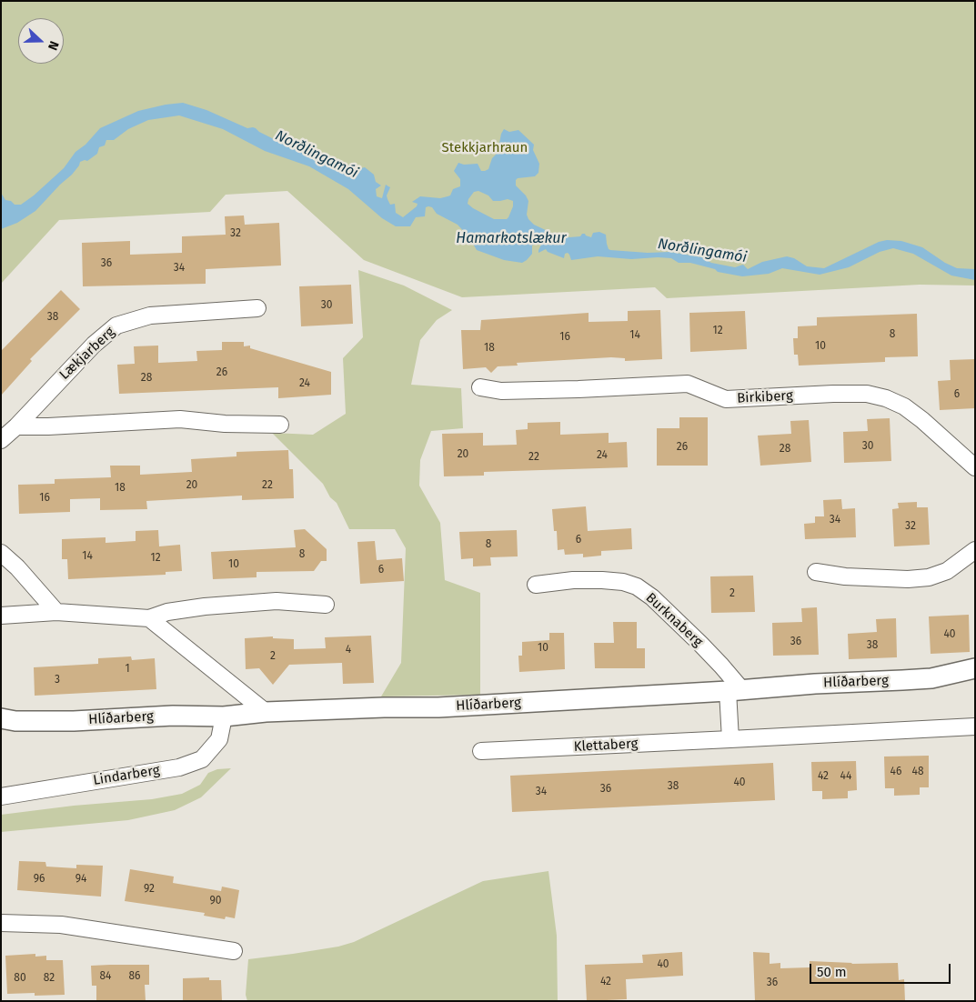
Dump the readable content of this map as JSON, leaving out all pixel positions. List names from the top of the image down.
{
  "streets": {
    "street": [
      "Lækjarberg",
      "Birkiberg",
      "Burknaberg",
      "Hlíðarberg",
      "Klettaberg",
      "Lindarberg"
    ]
  },
  "crossings": [
    ["Burknaberg", "Hlíðarberg"],
    ["Hlíðarberg", "Lindarberg"]
  ],
  "water": ["Norðlingamói", "Hamarkotslækur"],
  "parks": ["Stekkjarhraun"],
  "house_numbers": [
    "32",
    "36",
    "34",
    "30",
    "38",
    "12",
    "8",
    "14",
    "16",
    "10",
    "18",
    "26",
    "28",
    "24",
    "6",
    "30",
    "26",
    "28",
    "20",
    "24",
    "22",
    "20",
    "22",
    "18",
    "16",
    "34",
    "32",
    "6",
    "8",
    "8",
    "14",
    "12",
    "10",
    "6",
    "2",
    "40",
    "36",
    "38",
    "10",
    "4",
    "2",
    "1",
    "3",
    "46",
    "48",
    "42",
    "44",
    "40",
    "38",
    "36",
    "34",
    "96",
    "94",
    "92",
    "90",
    "40",
    "84",
    "86",
    "80",
    "82",
    "42",
    "36"
  ],
  "scale_bar": "50 m",
  "north": "right"
}
